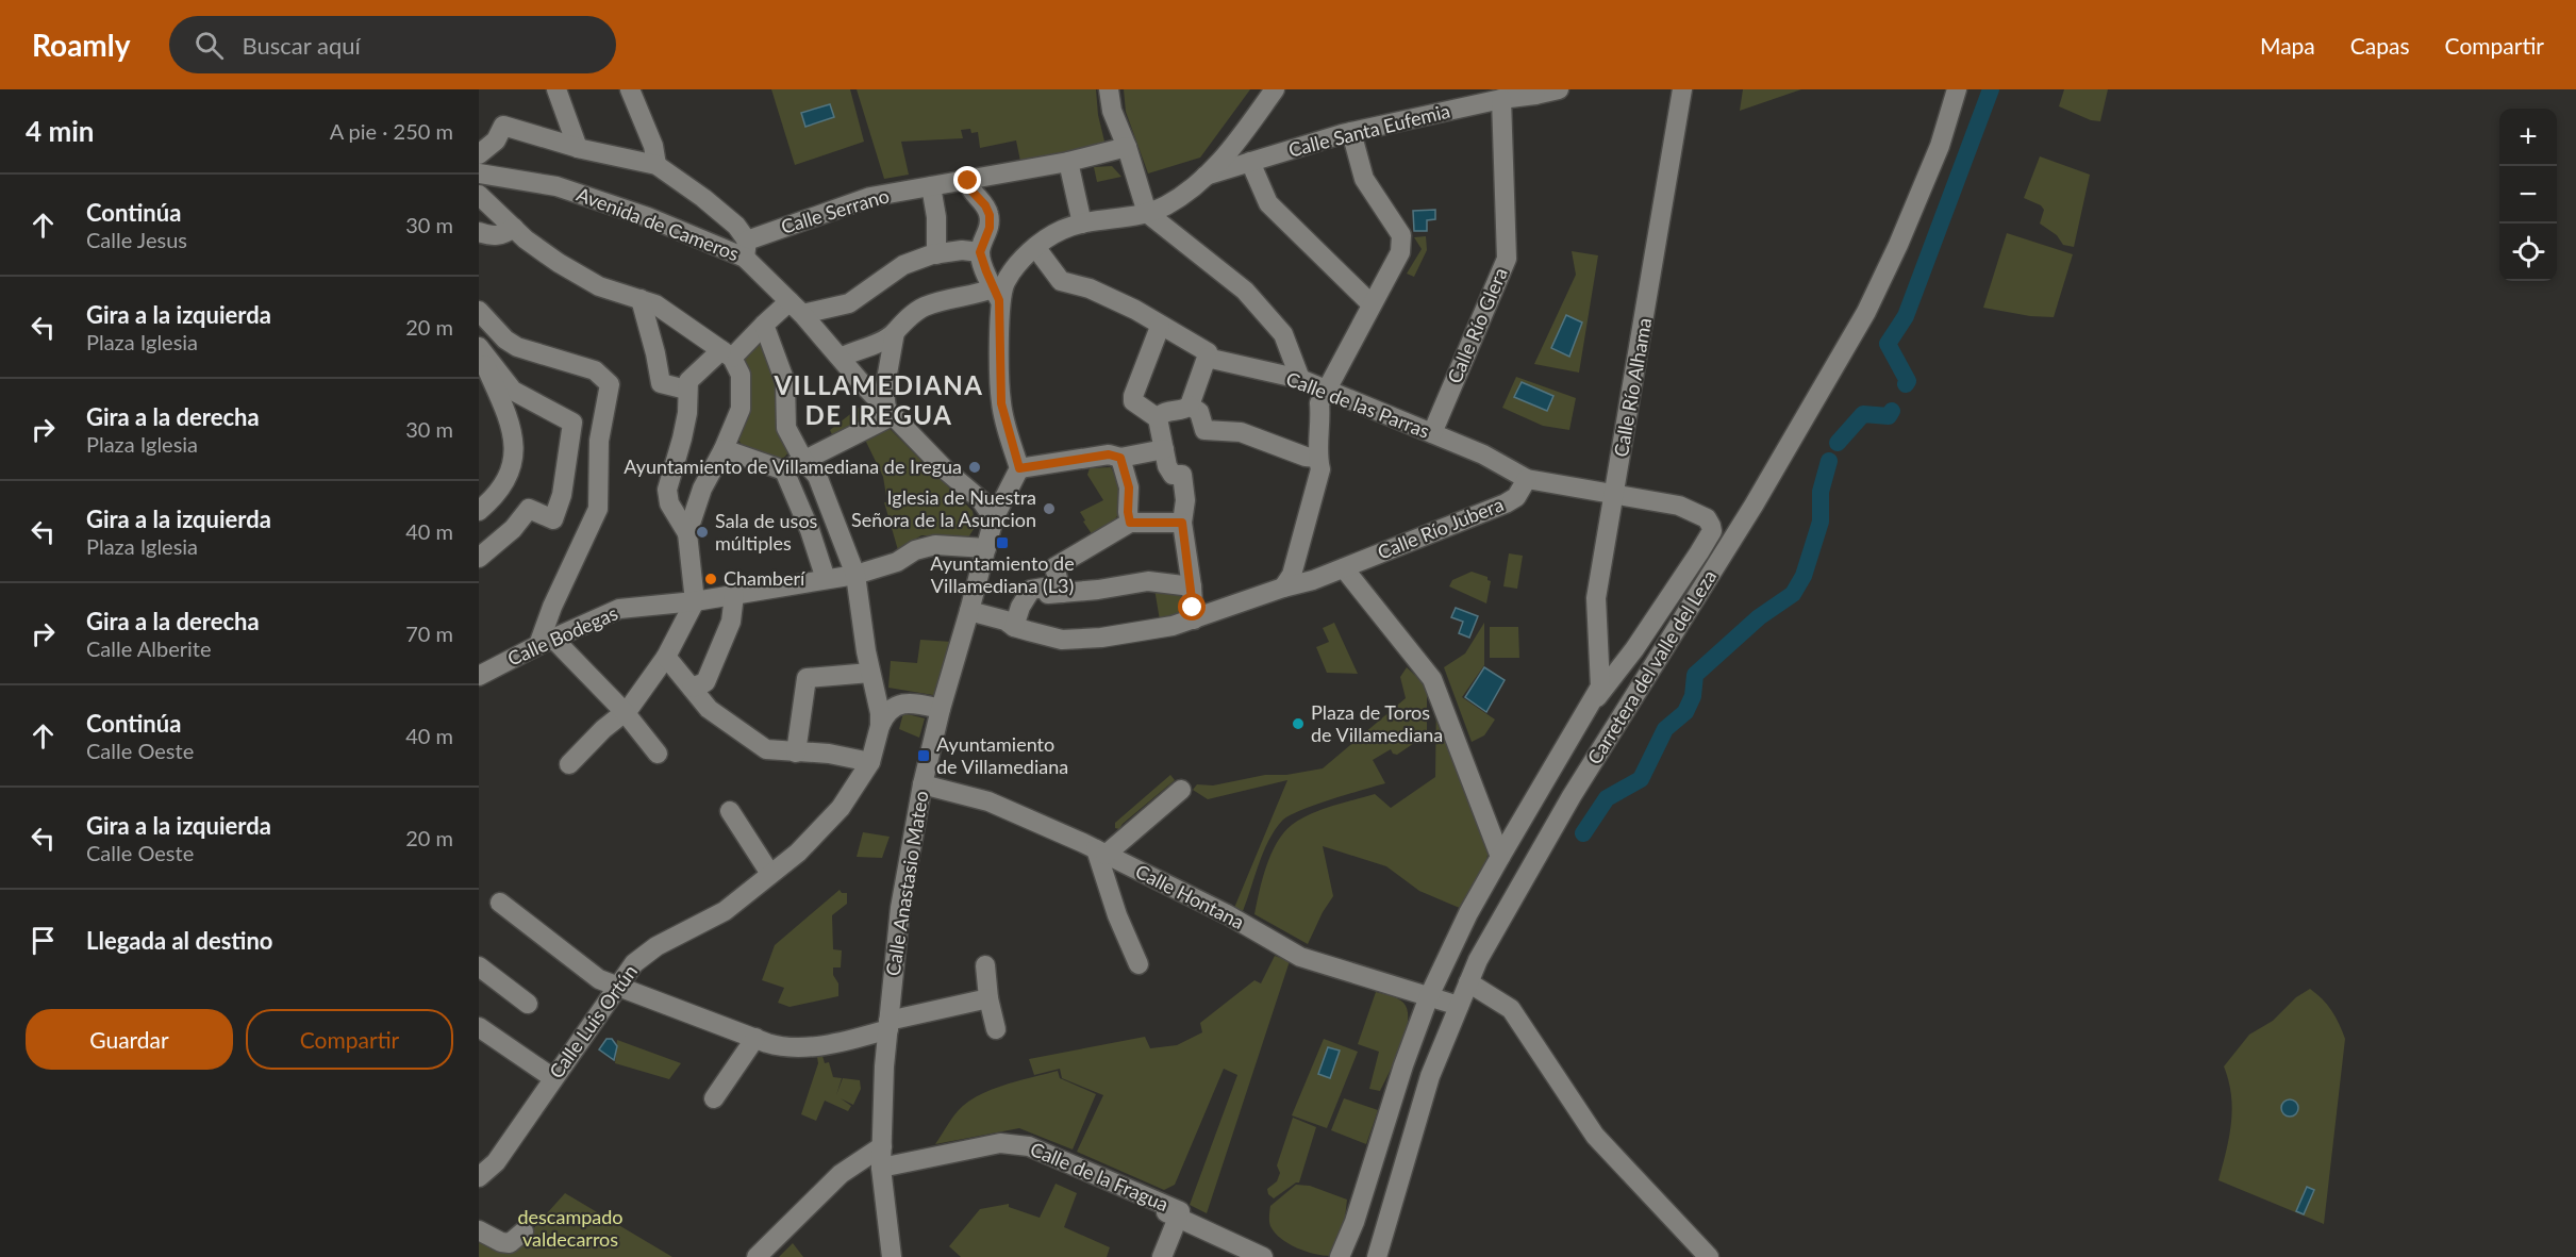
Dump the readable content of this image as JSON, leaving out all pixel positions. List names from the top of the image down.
{
  "streets": {
    "street": [
      "Calle Santa Eufemia",
      "Calle Serrano",
      "Avenida de Cameros",
      "Calle Río Glera",
      "Calle Río Alhama",
      "Calle de las Parras",
      "Calle Río Jubera",
      "Calle Bodegas",
      "Carretera del valle del Leza",
      "Calle Anastasio Mateo",
      "Calle Hontana",
      "Calle Luis Ortún",
      "Calle de la Fragua"
    ]
  },
  "crossings": [
    ["Calle Santa Eufemia", "Calle Río Glera"],
    ["Calle Serrano", "Avenida de Cameros"],
    ["Avenida de Cameros", "Calle Anastasio Mateo"],
    ["Calle Río Glera", "Calle de las Parras"],
    ["Calle Río Alhama", "Calle de las Parras"],
    ["Calle de las Parras", "Calle Río Jubera"],
    ["Calle Río Jubera", "Calle Anastasio Mateo"],
    ["Calle Bodegas", "Calle Anastasio Mateo"],
    ["Calle Bodegas", "Calle Luis Ortún"],
    ["Carretera del valle del Leza", "Calle Hontana"],
    ["Calle Anastasio Mateo", "Calle Hontana"],
    ["Calle Anastasio Mateo", "Calle de la Fragua"]
  ],
  "districts": ["VILLAMEDIANA DE IREGUA"],
  "parks": ["descampado valdecarros"],
  "places": {
    "other": [
      "Ayuntamiento de Villamediana de Iregua",
      "Iglesia de Nuestra Señora de la Asuncion",
      "Sala de usos múltiples",
      "Chamberí",
      "Plaza de Toros de Villamediana"
    ],
    "transit": ["Ayuntamiento de Villamediana (L3)", "Ayuntamiento de Villamediana"]
  },
  "page": {
    "header": "Roamly",
    "search": "Buscar aquí",
    "nav": ["Mapa", "Capas", "Compartir"],
    "heading": ["4 min", "A pie · 250 m"],
    "map_buttons": ["+", "−"],
    "list": [
      ["Continúa", "Calle Jesus", "30 m"],
      ["Gira a la izquierda", "Plaza Iglesia", "20 m"],
      ["Gira a la derecha", "Plaza Iglesia", "30 m"],
      ["Gira a la izquierda", "Plaza Iglesia", "40 m"],
      ["Gira a la derecha", "Calle Alberite", "70 m"],
      ["Continúa", "Calle Oeste", "40 m"],
      ["Gira a la izquierda", "Calle Oeste", "20 m"],
      "Llegada al destino"
    ],
    "buttons": ["Guardar", "Compartir"]
  }
}
